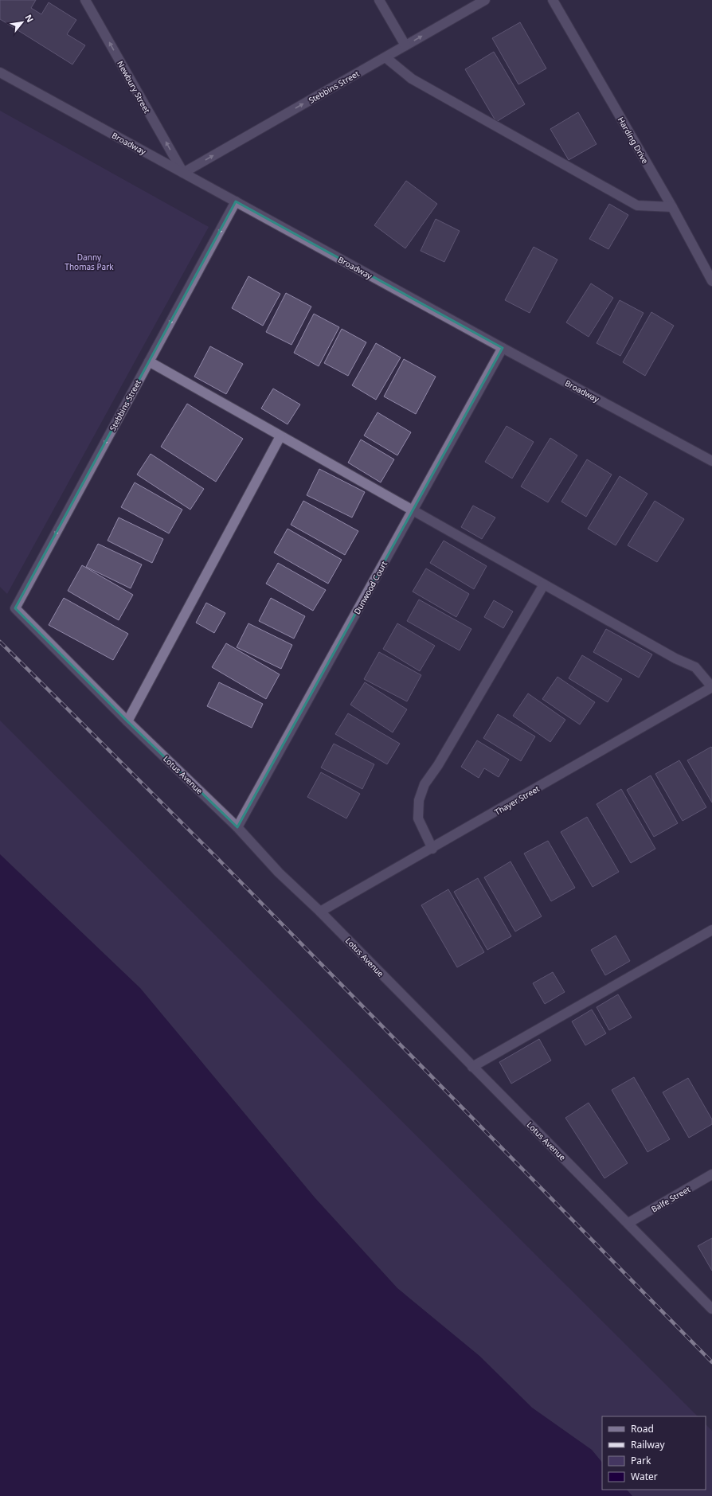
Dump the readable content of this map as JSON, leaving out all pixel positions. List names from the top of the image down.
{
  "streets": {
    "street": [
      "Newbury Street",
      "Stebbins Street",
      "Harding Drive",
      "Broadway",
      "Dunwood Court",
      "Lotus Avenue",
      "Thayer Street",
      "Balfe Street"
    ]
  },
  "crossings": [
    ["Newbury Street", "Stebbins Street"],
    ["Newbury Street", "Broadway"],
    ["Stebbins Street", "Broadway"],
    ["Stebbins Street", "Lotus Avenue"],
    ["Broadway", "Dunwood Court"],
    ["Dunwood Court", "Lotus Avenue"],
    ["Lotus Avenue", "Thayer Street"],
    ["Lotus Avenue", "Balfe Street"]
  ],
  "one_way": ["Newbury Street"],
  "parks": ["Danny Thomas Park"],
  "legend": [
    "Road",
    "Railway",
    "Park",
    "Water"
  ],
  "north": "top right"
}
